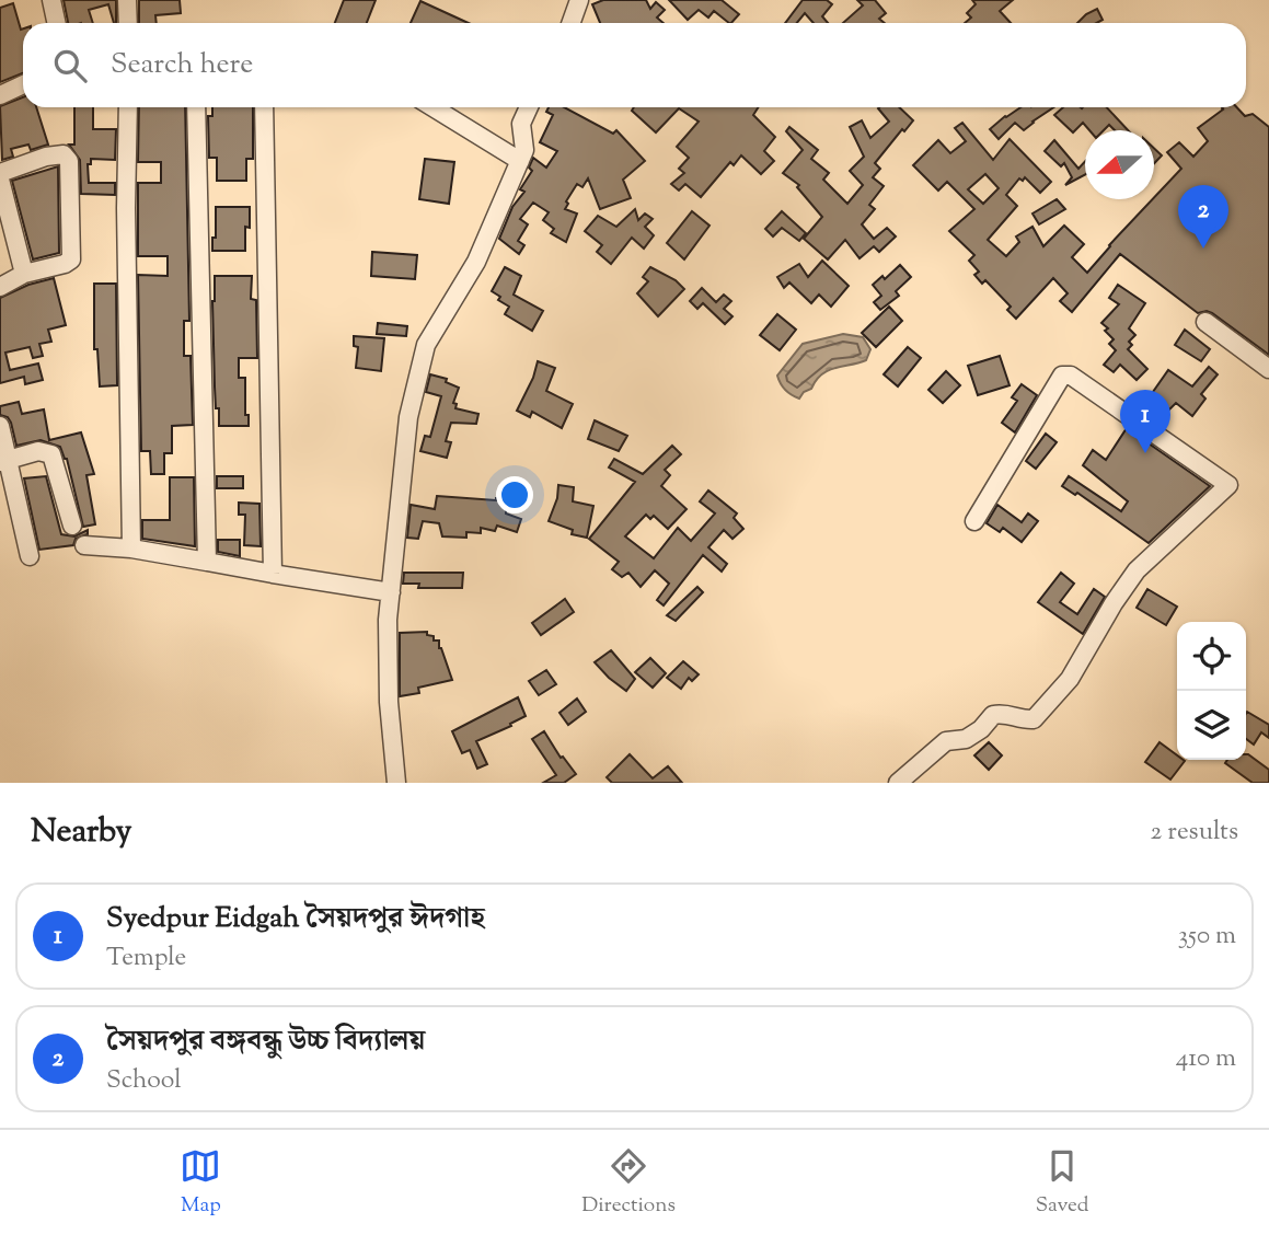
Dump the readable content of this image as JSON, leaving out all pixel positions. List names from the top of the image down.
{
  "north": "left",
  "page": {
    "search": "Search here",
    "pins": ["2", "1"],
    "heading": ["Nearby", "2 results"],
    "list": [
      {
        "mark": "1",
        "name": "Syedpur Eidgah সৈয়দপুর ঈদগাহ",
        "note": "Temple",
        "value": "350 m"
      },
      {
        "mark": "2",
        "name": "সৈয়দপুর বঙ্গবন্ধু উচ্চ বিদ্যালয়",
        "note": "School",
        "value": "410 m"
      }
    ],
    "nav": ["Map", "Directions", "Saved"]
  }
}
